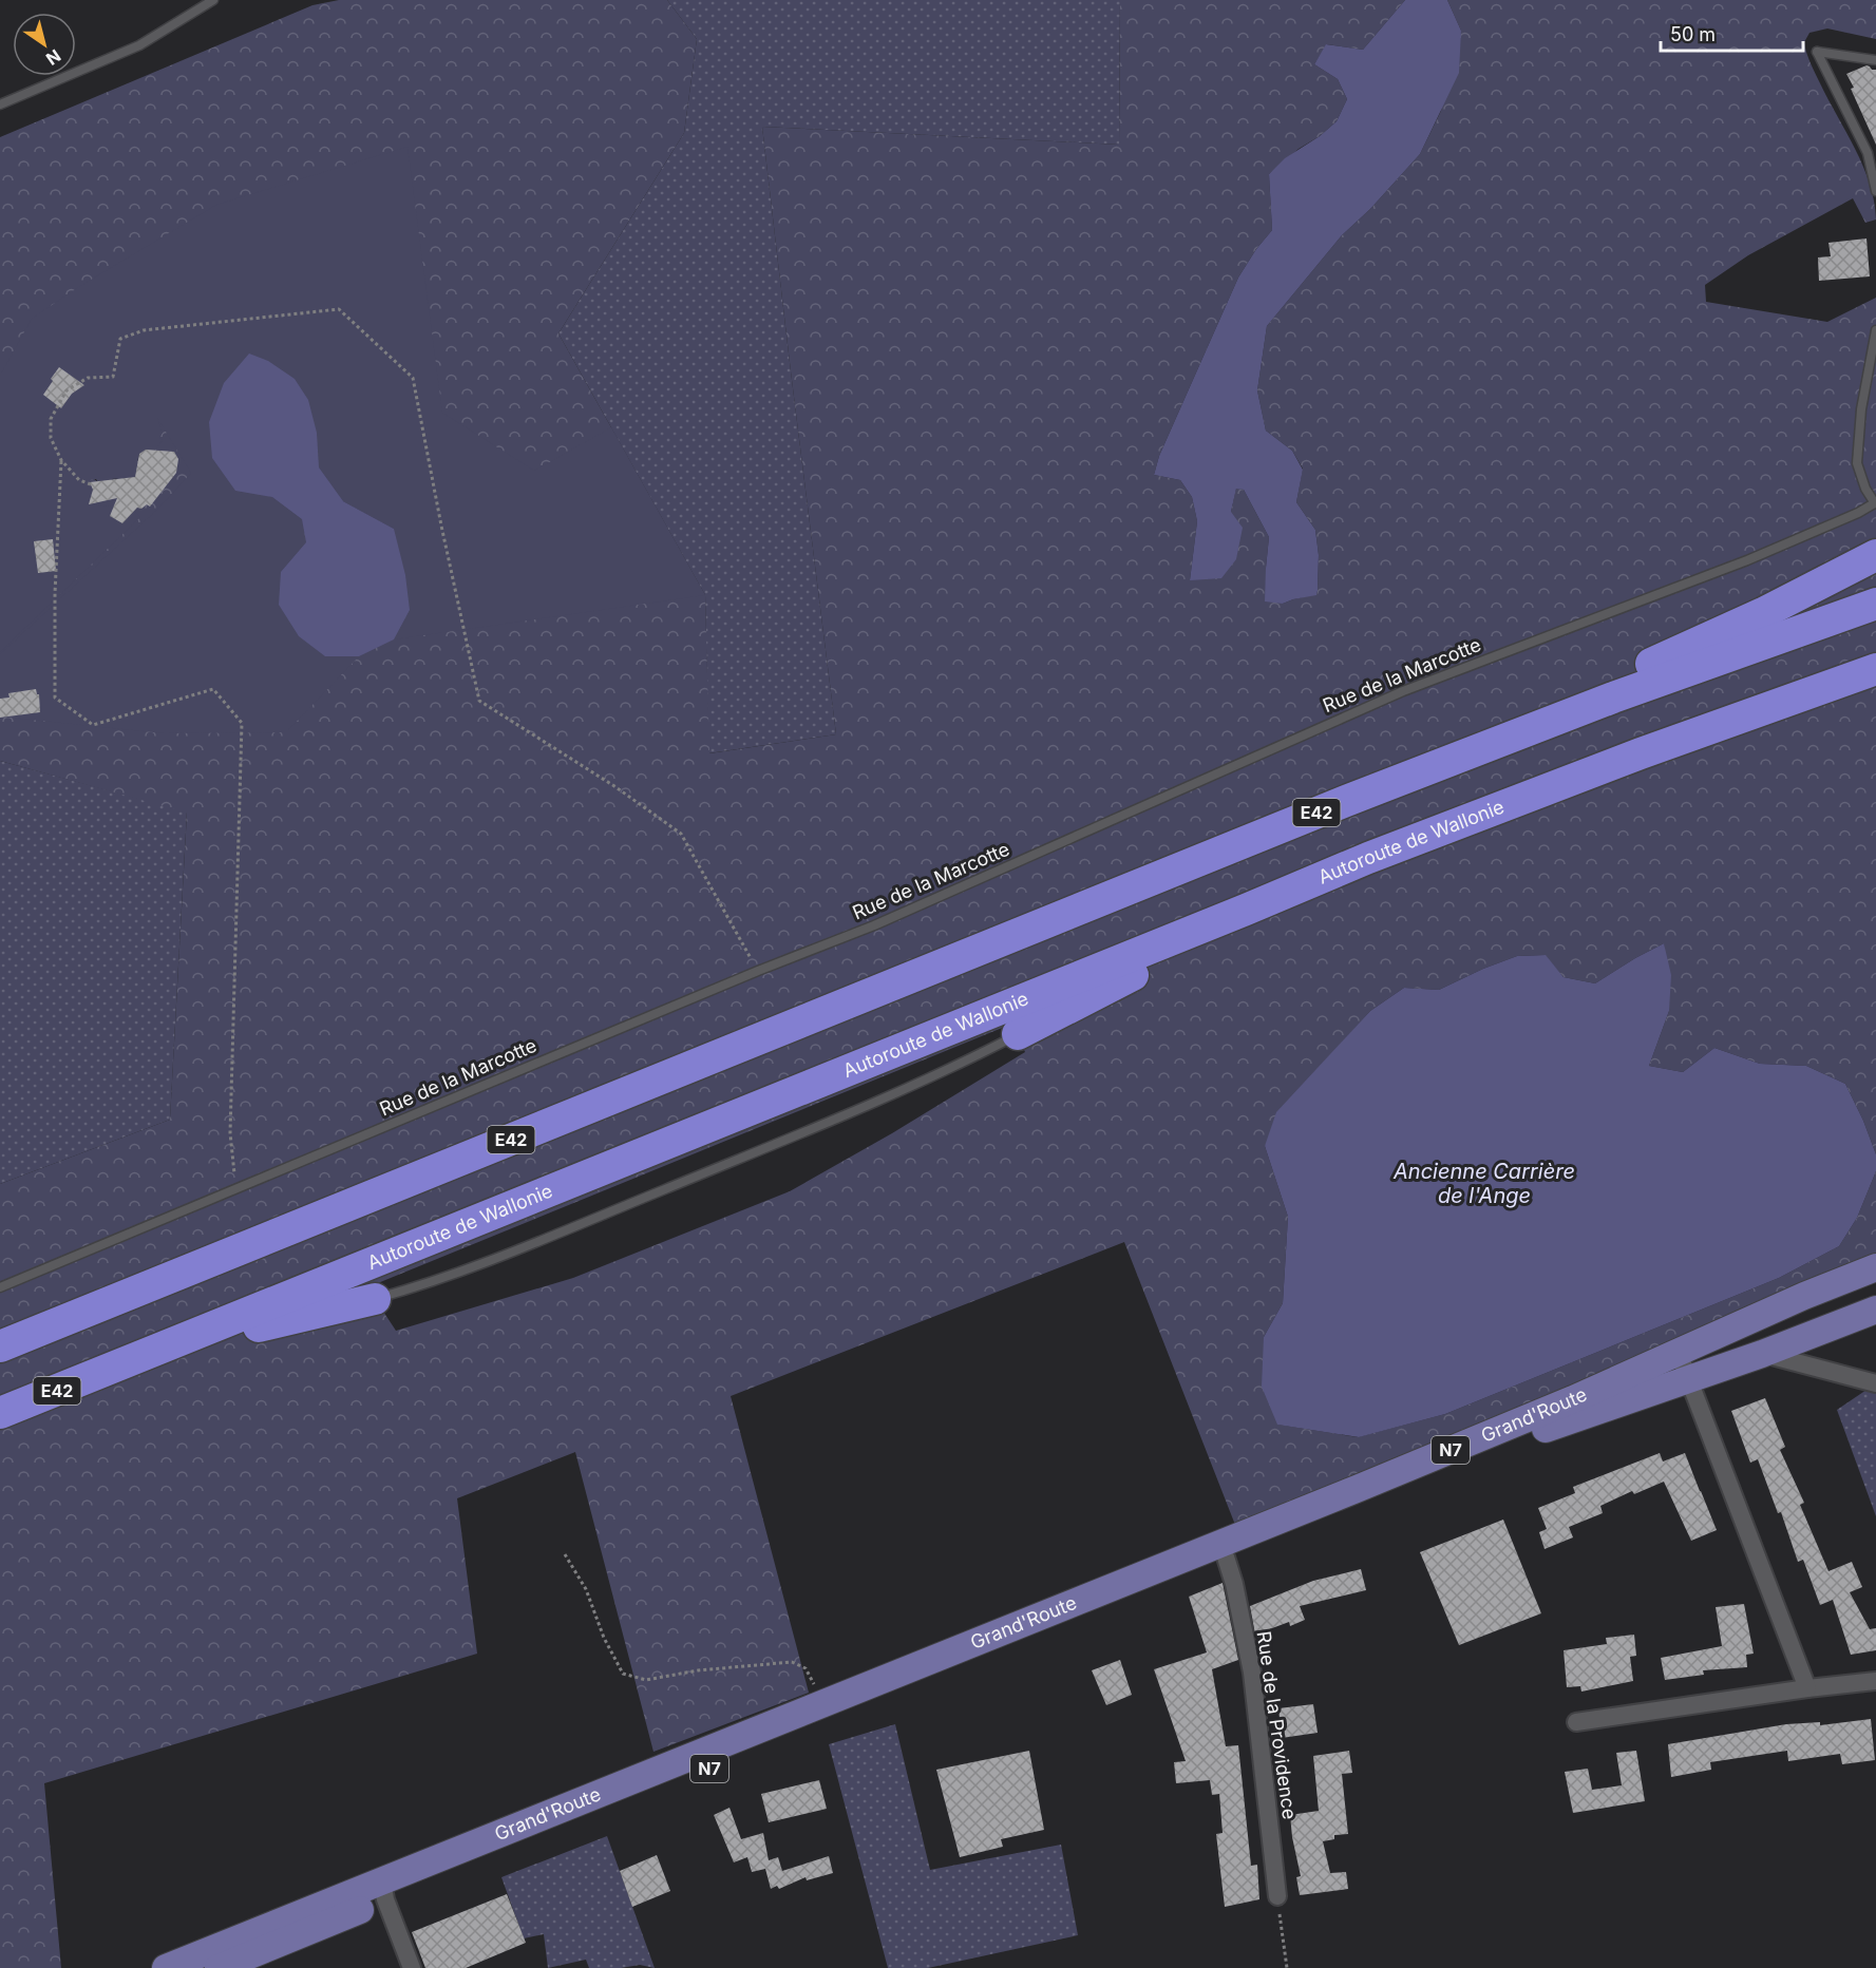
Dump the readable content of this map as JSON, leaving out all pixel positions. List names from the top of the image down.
{
  "streets": {
    "highway": ["E42", "Autoroute de Wallonie"],
    "main road": ["Grand'Route", "N7"],
    "street": ["Rue de la Providence"],
    "lane": ["Rue de la Marcotte"]
  },
  "crossings": [
    ["Grand'Route", "Rue de la Providence"]
  ],
  "water": ["Ancienne Carrière de l'Ange"],
  "scale_bar": "50 m",
  "north": "bottom right"
}
